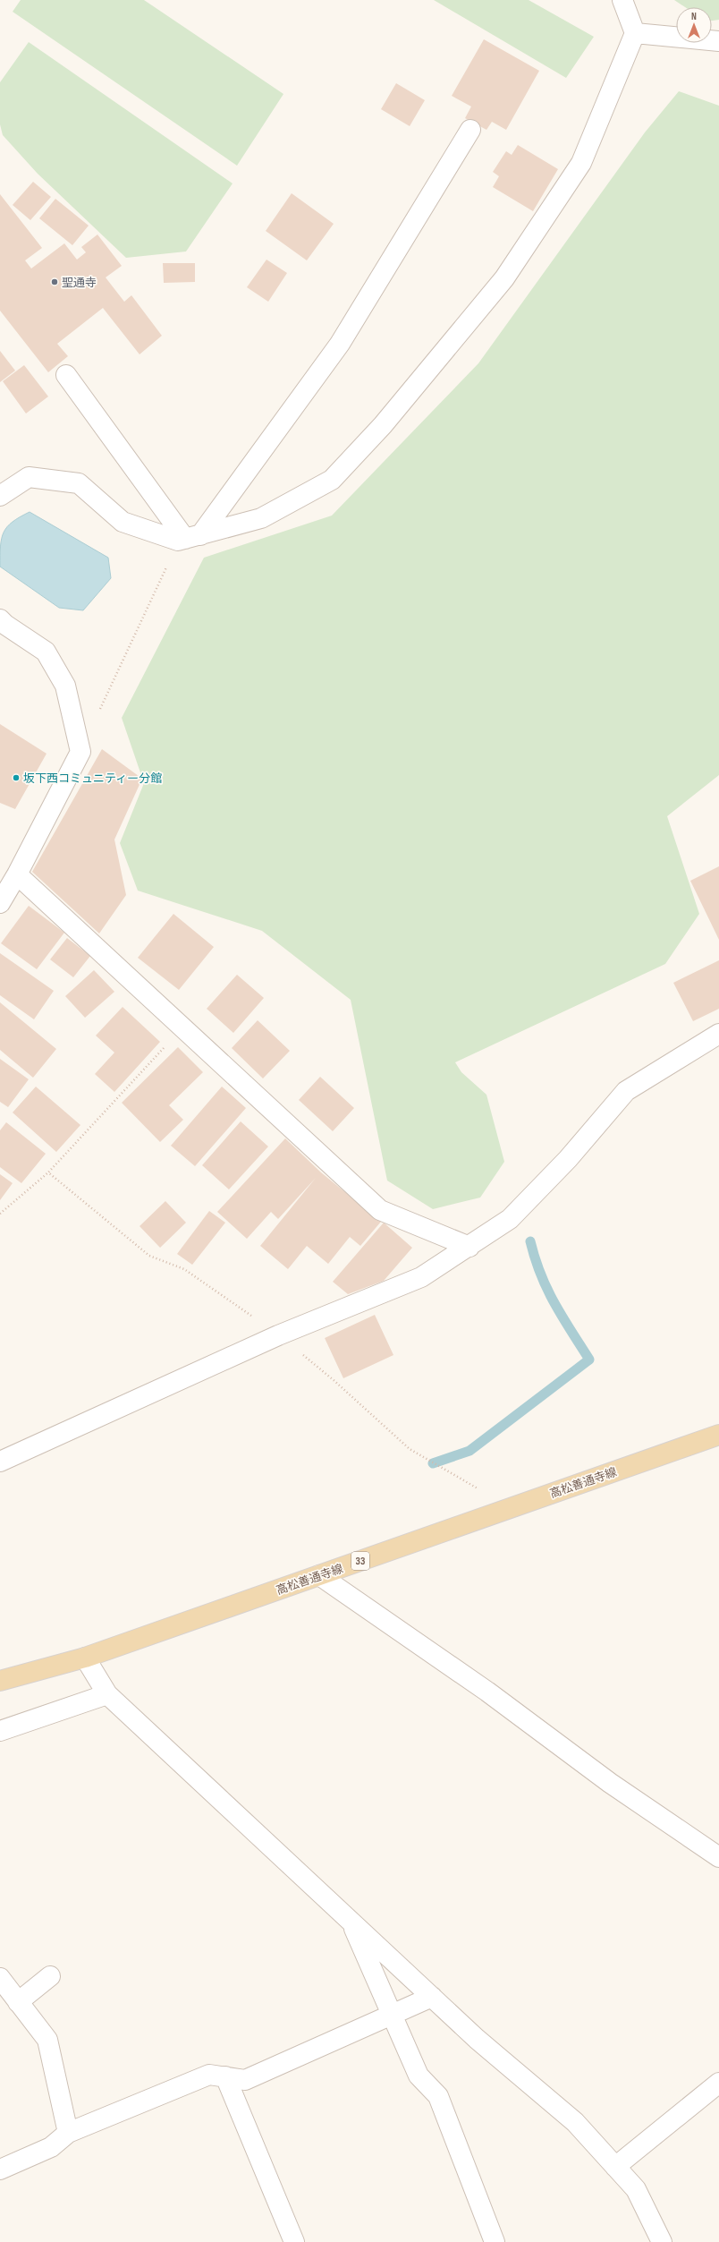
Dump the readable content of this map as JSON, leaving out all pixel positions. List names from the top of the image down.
{
  "streets": {
    "main road": ["高松善通寺線", "33"]
  },
  "places": ["聖通寺", "坂下西コミュニティー分館"],
  "north": "top"
}
